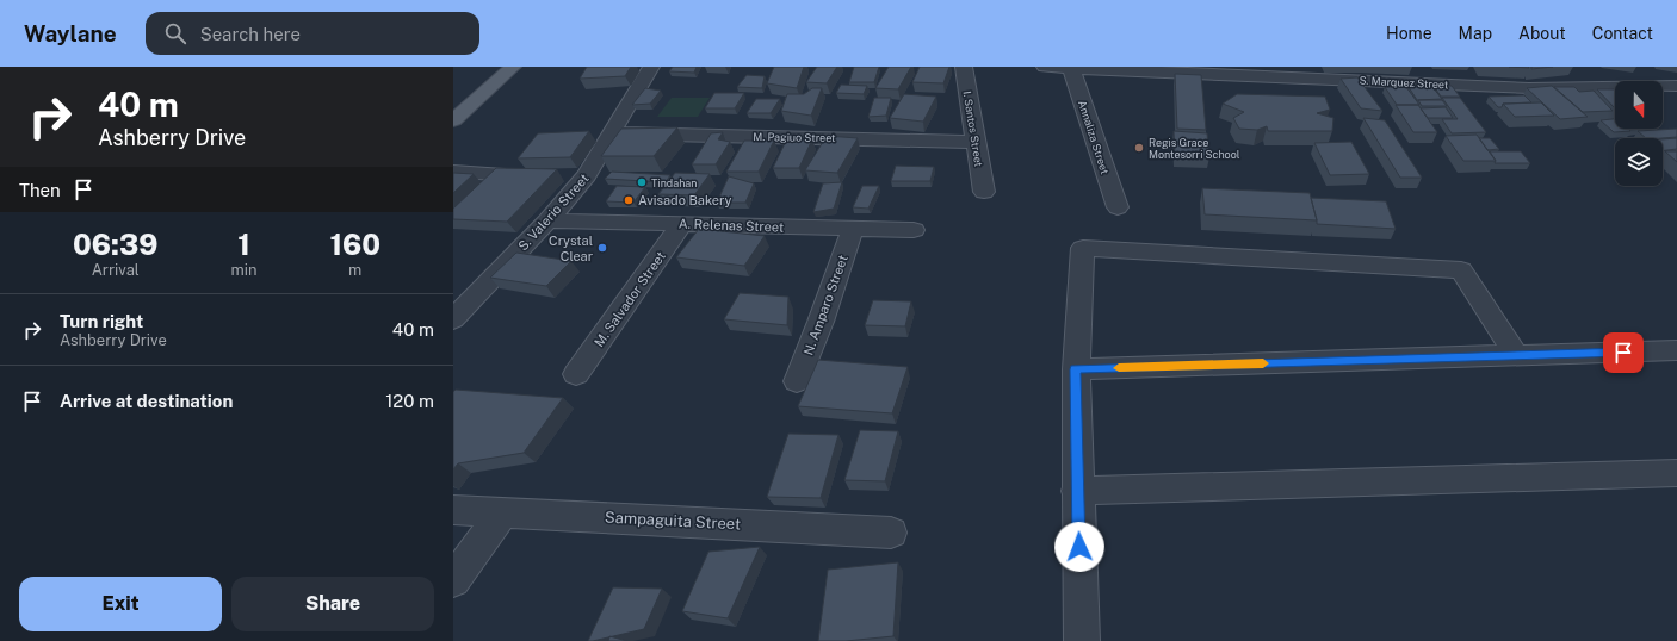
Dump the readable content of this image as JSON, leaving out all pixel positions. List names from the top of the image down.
{
  "streets": {
    "street": [
      "S. Marquez Street",
      "I. Santos Street",
      "M. Pagiuo Street",
      "Annaliza Street",
      "S. Valerio Street",
      "A. Relenas Street",
      "M. Salvador Street",
      "N. Amparo Street",
      "Sampaguita Street"
    ]
  },
  "crossings": [
    ["S. Marquez Street", "Annaliza Street"],
    ["I. Santos Street", "M. Pagiuo Street"],
    ["M. Pagiuo Street", "S. Valerio Street"],
    ["S. Valerio Street", "A. Relenas Street"],
    ["A. Relenas Street", "M. Salvador Street"],
    ["A. Relenas Street", "N. Amparo Street"]
  ],
  "places": [
    "Regis Grace Montesorri School",
    "Tindahan",
    "Avisado Bakery",
    "Crystal Clear"
  ],
  "north": "bottom",
  "page": {
    "header": "Waylane",
    "search": "Search here",
    "nav": [
      "Home",
      "Map",
      "About",
      "Contact"
    ],
    "turn": ["40 m", "Ashberry Drive"],
    "then": "Then",
    "eta": [
      "06:39",
      "Arrival",
      "1",
      "min",
      "160",
      "m"
    ],
    "list": [
      {
        "name": "Turn right",
        "note": "Ashberry Drive",
        "value": "40 m"
      },
      {
        "name": "Arrive at destination",
        "value": "120 m"
      }
    ],
    "buttons": ["Exit", "Share"]
  }
}
